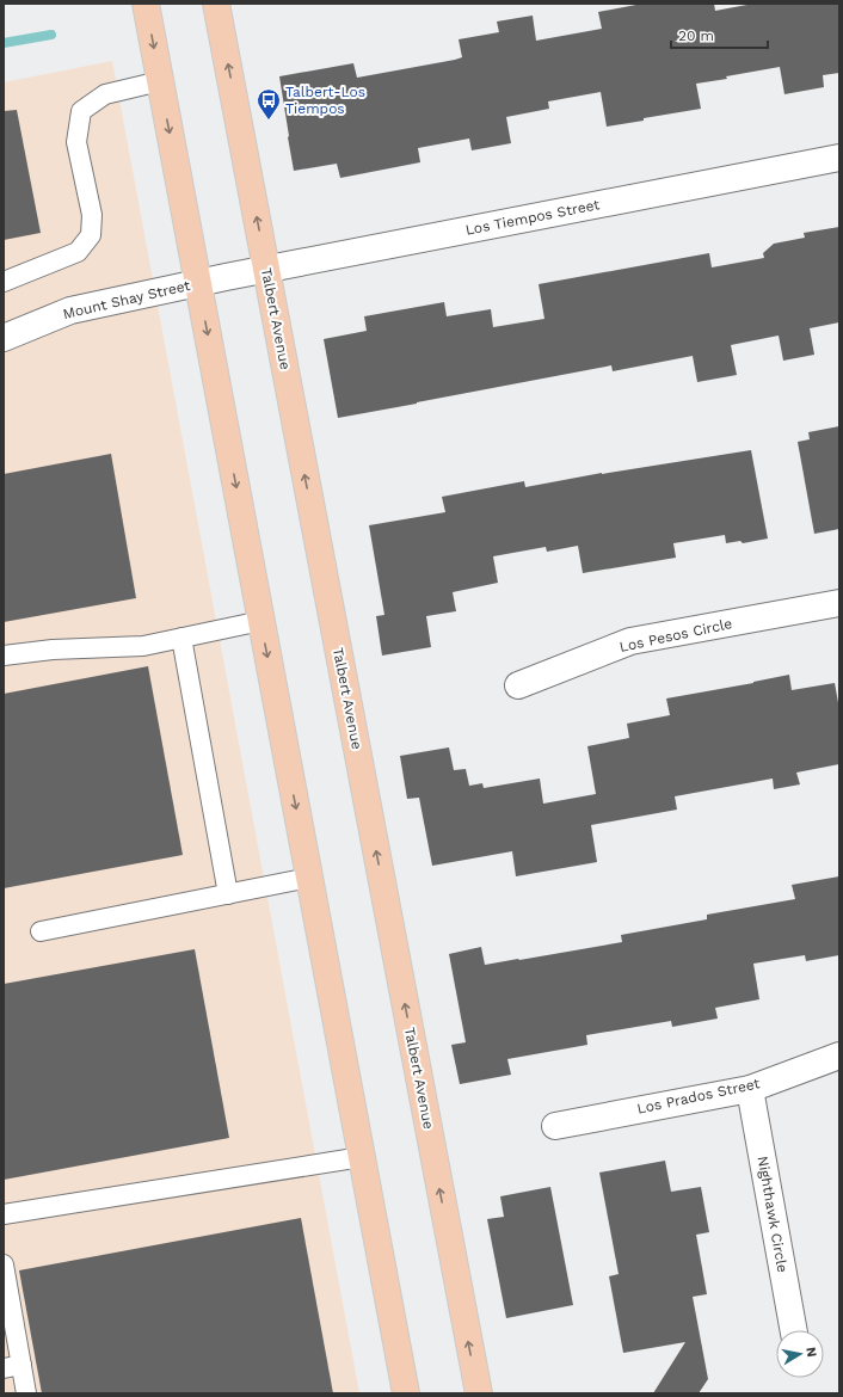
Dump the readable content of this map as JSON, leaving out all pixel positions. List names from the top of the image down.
{
  "streets": {
    "main road": ["Talbert Avenue"],
    "street": [
      "Los Tiempos Street",
      "Mount Shay Street",
      "Los Pesos Circle",
      "Los Prados Street",
      "Nighthawk Circle"
    ]
  },
  "crossings": [
    ["Los Tiempos Street", "Mount Shay Street"],
    ["Los Tiempos Street", "Talbert Avenue"],
    ["Los Prados Street", "Nighthawk Circle"]
  ],
  "places": {
    "bus stop": ["Talbert-Los Tiempos"]
  },
  "scale_bar": "20 m",
  "north": "right"
}
